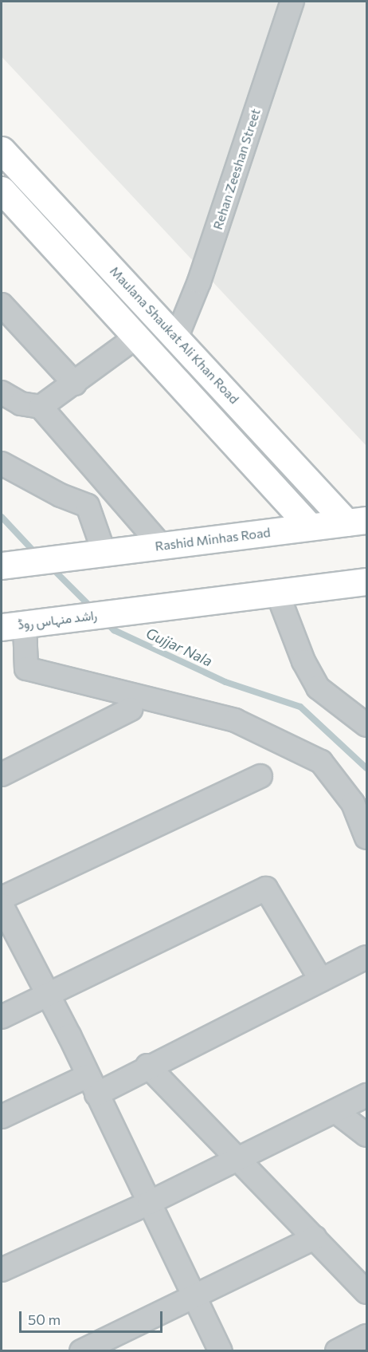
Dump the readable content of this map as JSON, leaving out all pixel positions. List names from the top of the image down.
{
  "streets": {
    "main road": ["Maulana Shaukat Ali Khan Road", "Rashid Minhas Road", "راشد منہاس روڈ"],
    "street": ["Rehan Zeeshan Street"]
  },
  "crossings": [
    ["Rehan Zeeshan Street", "Maulana Shaukat Ali Khan Road"],
    ["Maulana Shaukat Ali Khan Road", "Rashid Minhas Road"]
  ],
  "water": ["Gujjar Nala"],
  "scale_bar": "50 m"
}
